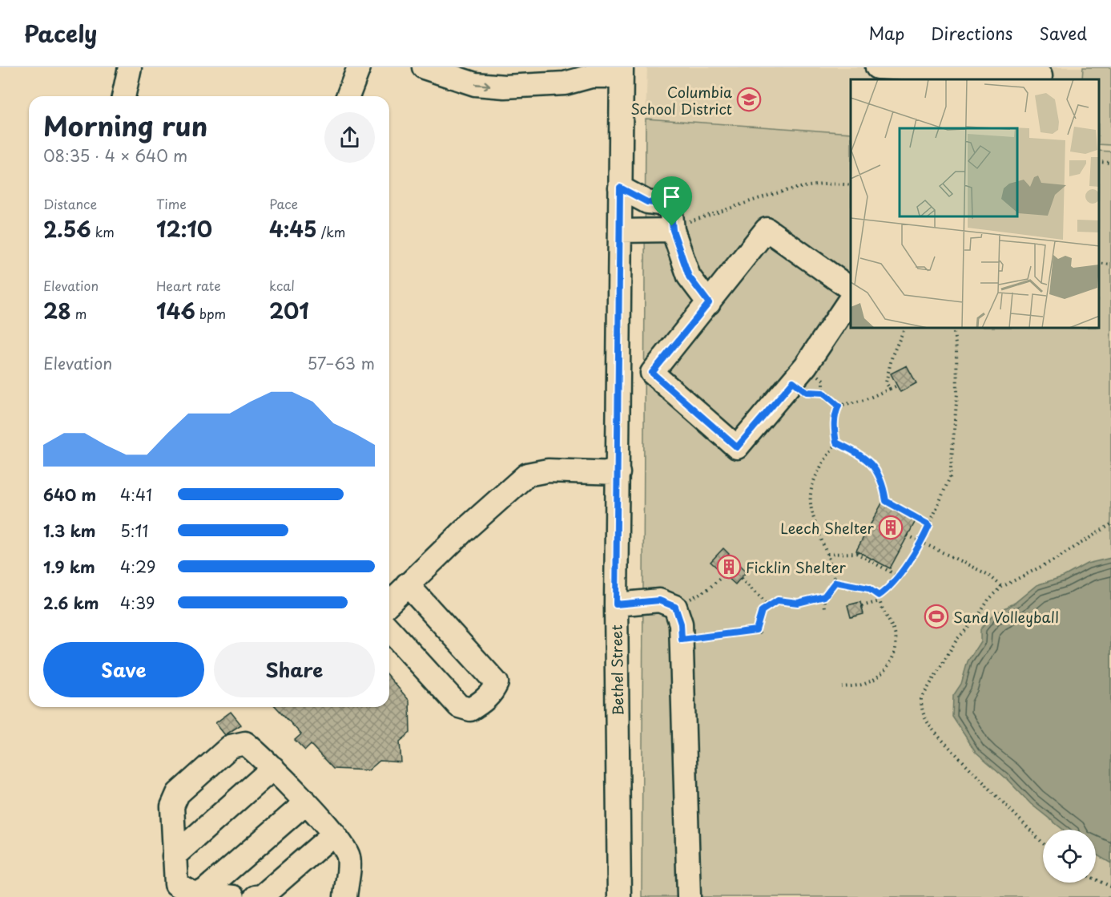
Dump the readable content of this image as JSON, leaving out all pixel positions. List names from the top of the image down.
{
  "streets": {
    "street": ["Bethel Street"]
  },
  "places": {
    "school or university": ["Columbia School District"],
    "building": ["Leech Shelter", "Ficklin Shelter"],
    "sports": ["Sand Volleyball"]
  },
  "page": {
    "header": "Pacely",
    "nav": ["Map", "Directions", "Saved"],
    "heading": ["Morning run", "08:35 · 4 × 640 m"],
    "stats": [
      ["Distance", "2.56 km"],
      ["Time", "12:10"],
      ["Pace", "4:45 /km"],
      ["Elevation", "28 m"],
      ["Heart rate", "146 bpm"],
      ["kcal", "201"]
    ],
    "chart": ["Elevation", "57–63 m"],
    "list": [
      {
        "name": "640 m",
        "note": "4:41"
      },
      {
        "name": "1.3 km",
        "note": "5:11"
      },
      {
        "name": "1.9 km",
        "note": "4:29"
      },
      {
        "name": "2.6 km",
        "note": "4:39"
      }
    ],
    "buttons": ["Save", "Share"]
  }
}
